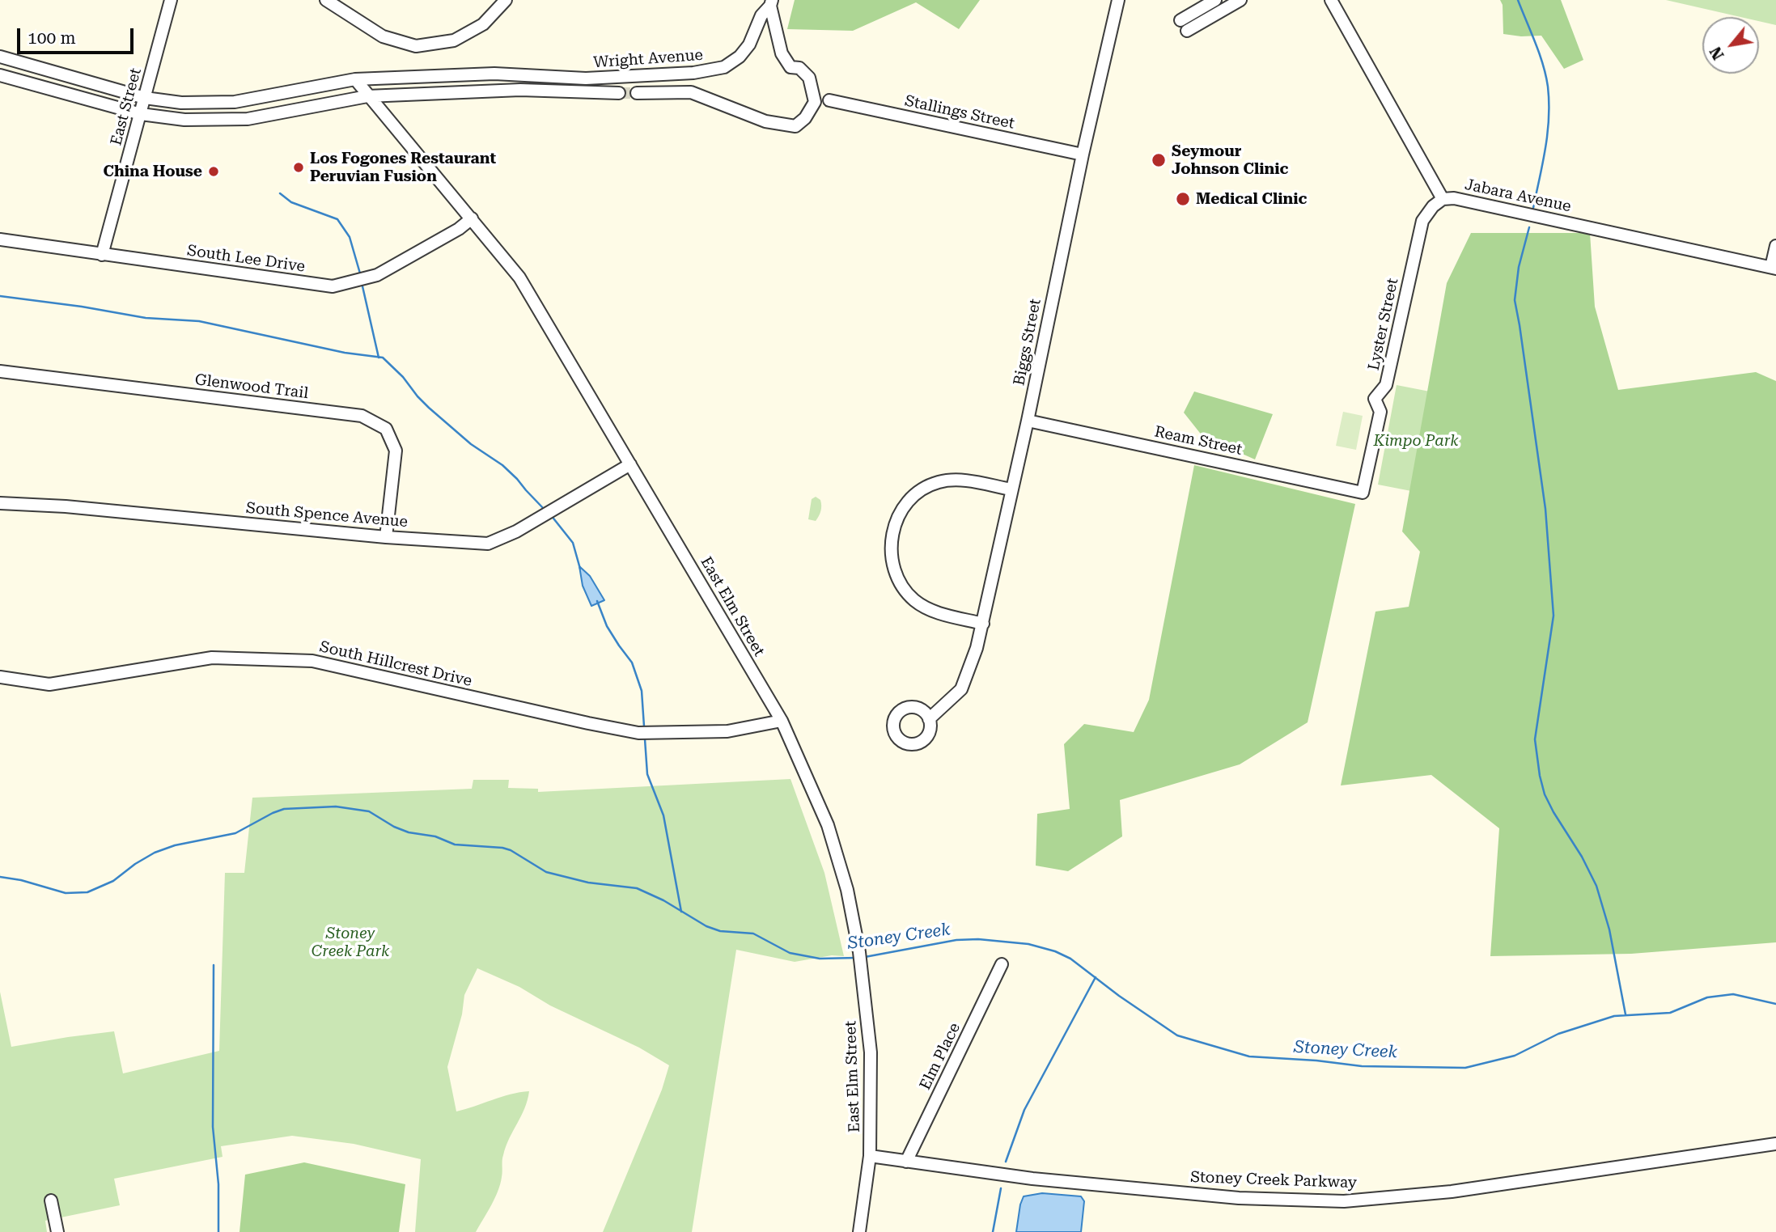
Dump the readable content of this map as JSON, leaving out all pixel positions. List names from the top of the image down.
{
  "streets": {
    "street": [
      "Wright Avenue",
      "East Street",
      "Stallings Street",
      "Jabara Avenue",
      "South Lee Drive",
      "Lyster Street",
      "Biggs Street",
      "Glenwood Trail",
      "Ream Street",
      "South Spence Avenue",
      "East Elm Street",
      "South Hillcrest Drive",
      "Elm Place",
      "Stoney Creek Parkway"
    ]
  },
  "crossings": [
    ["Wright Avenue", "East Street"],
    ["Wright Avenue", "East Elm Street"],
    ["East Street", "South Lee Drive"],
    ["Stallings Street", "Biggs Street"],
    ["Jabara Avenue", "Lyster Street"],
    ["South Lee Drive", "East Elm Street"],
    ["Lyster Street", "Ream Street"],
    ["Biggs Street", "Ream Street"],
    ["Glenwood Trail", "South Spence Avenue"],
    ["South Spence Avenue", "East Elm Street"],
    ["East Elm Street", "South Hillcrest Drive"],
    ["East Elm Street", "Stoney Creek Parkway"],
    ["Elm Place", "Stoney Creek Parkway"]
  ],
  "water": ["Stoney Creek"],
  "parks": ["Kimpo Park", "Stoney Creek Park"],
  "places": [
    "Seymour Johnson Clinic",
    "Los Fogones Restaurant Peruvian Fusion",
    "China House",
    "Medical Clinic"
  ],
  "scale_bar": "100 m",
  "north": "bottom left"
}
